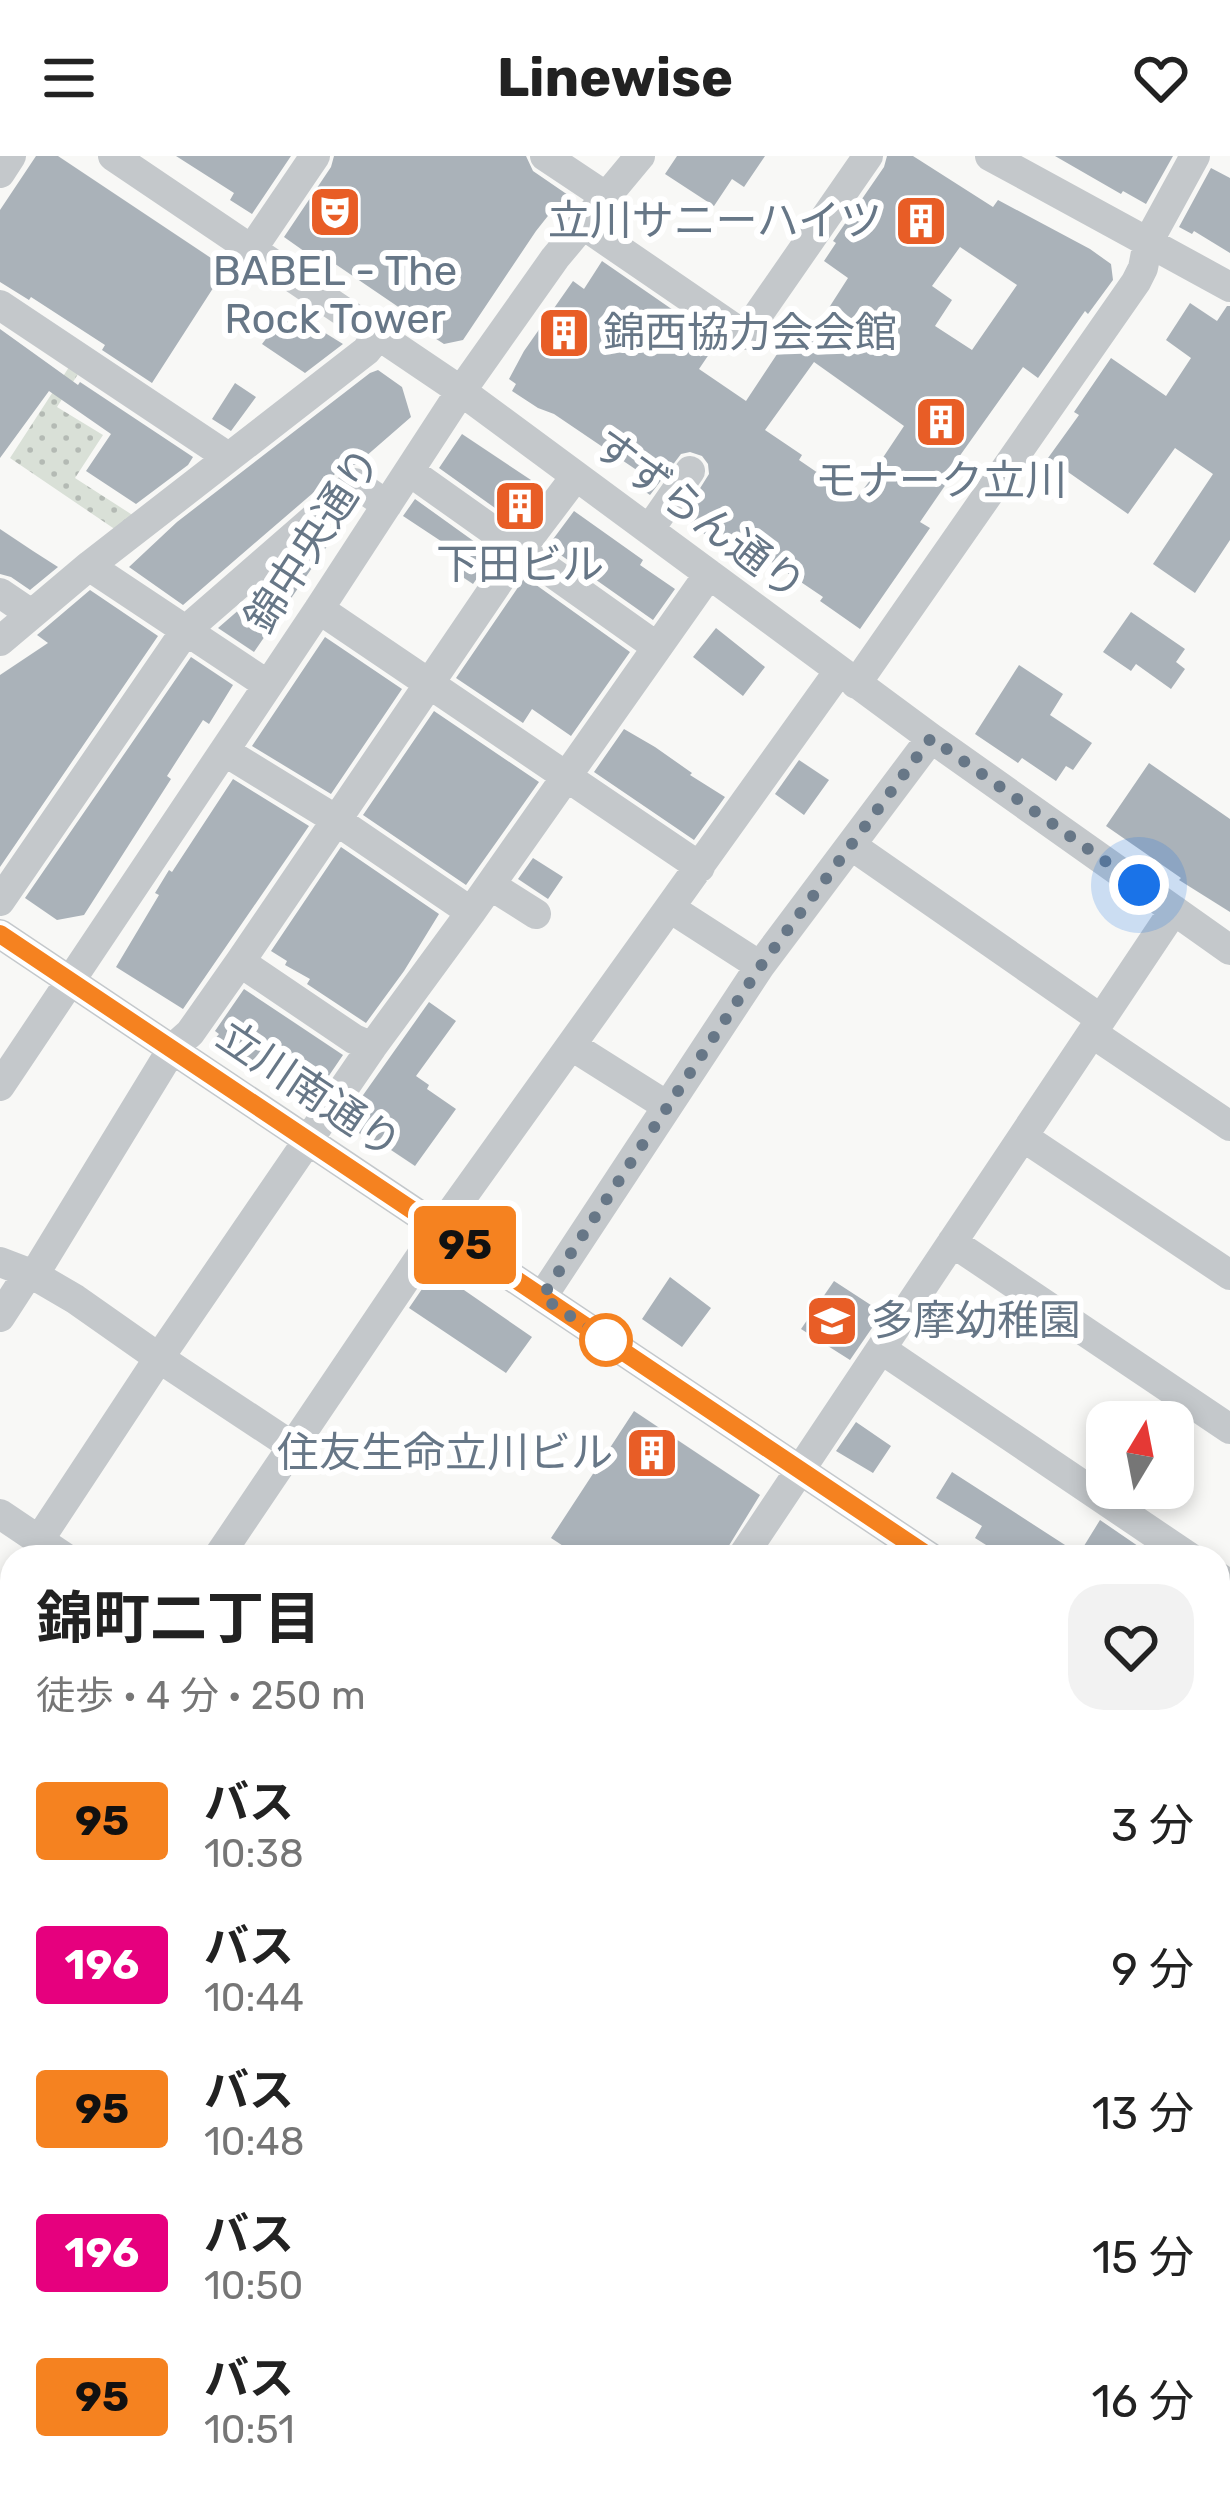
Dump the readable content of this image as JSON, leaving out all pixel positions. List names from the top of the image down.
{
  "streets": {
    "street": ["すずらん通り", "錦中央通り", "立川南通り"]
  },
  "crossings": [
    ["すずらん通り", "錦中央通り"],
    ["錦中央通り", "立川南通り"]
  ],
  "places": {
    "theatre": ["BABEL - The Rock Tower"],
    "building": [
      "立川サニーハイツ",
      "錦西協力会会館",
      "モナーク立川",
      "下田ビル",
      "住友生命立川ビル"
    ],
    "school or university": ["多摩幼稚園"]
  },
  "lines": ["bus line 95"],
  "north": "top",
  "page": {
    "header": "Linewise",
    "on_map": "95",
    "heading": ["錦町二丁目", "徒歩 · 4 分 · 250 m"],
    "list": [
      {
        "mark": "95",
        "name": "バス",
        "note": "10:38",
        "value": "3 分"
      },
      {
        "mark": "196",
        "name": "バス",
        "note": "10:44",
        "value": "9 分"
      },
      {
        "mark": "95",
        "name": "バス",
        "note": "10:48",
        "value": "13 分"
      },
      {
        "mark": "196",
        "name": "バス",
        "note": "10:50",
        "value": "15 分"
      },
      {
        "mark": "95",
        "name": "バス",
        "note": "10:51",
        "value": "16 分"
      }
    ]
  }
}
